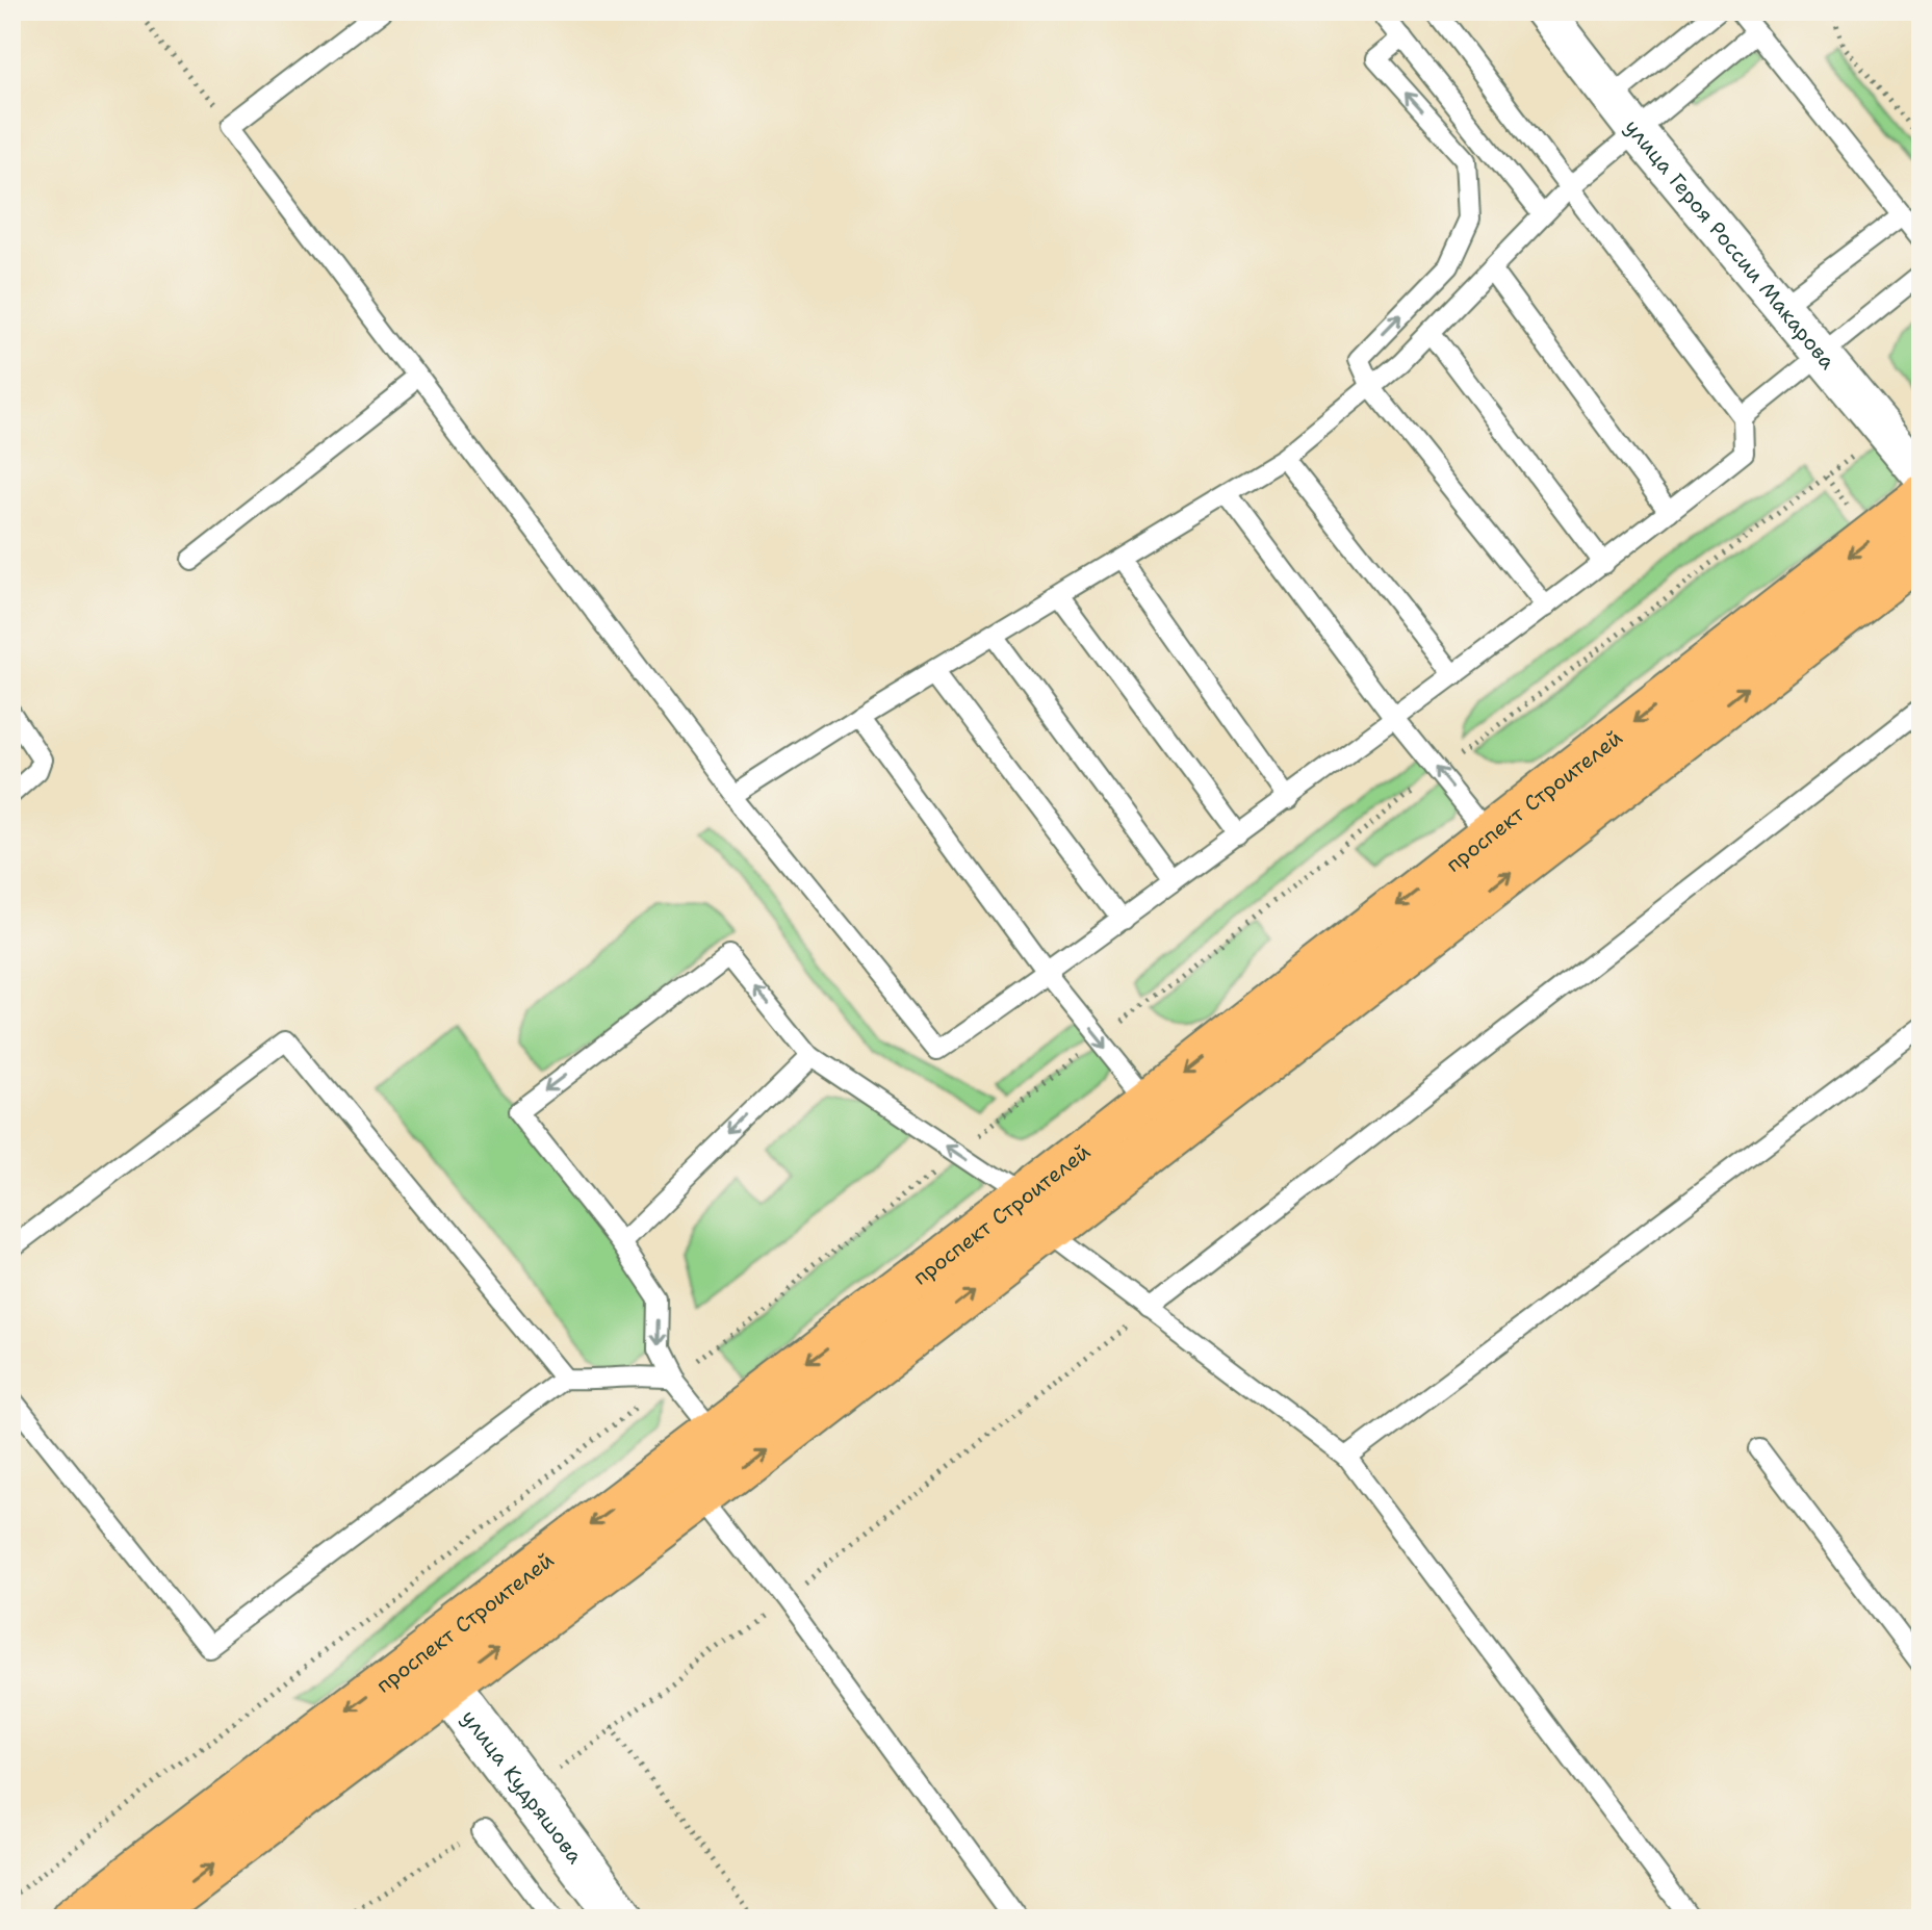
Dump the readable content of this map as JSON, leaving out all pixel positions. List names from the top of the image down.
{
  "streets": {
    "main road": ["проспект Строителей"],
    "street": ["улица Героя России Макарова", "улица Кудряшова"]
  },
  "crossings": [
    ["проспект Строителей", "улица Кудряшова"]
  ]
}
